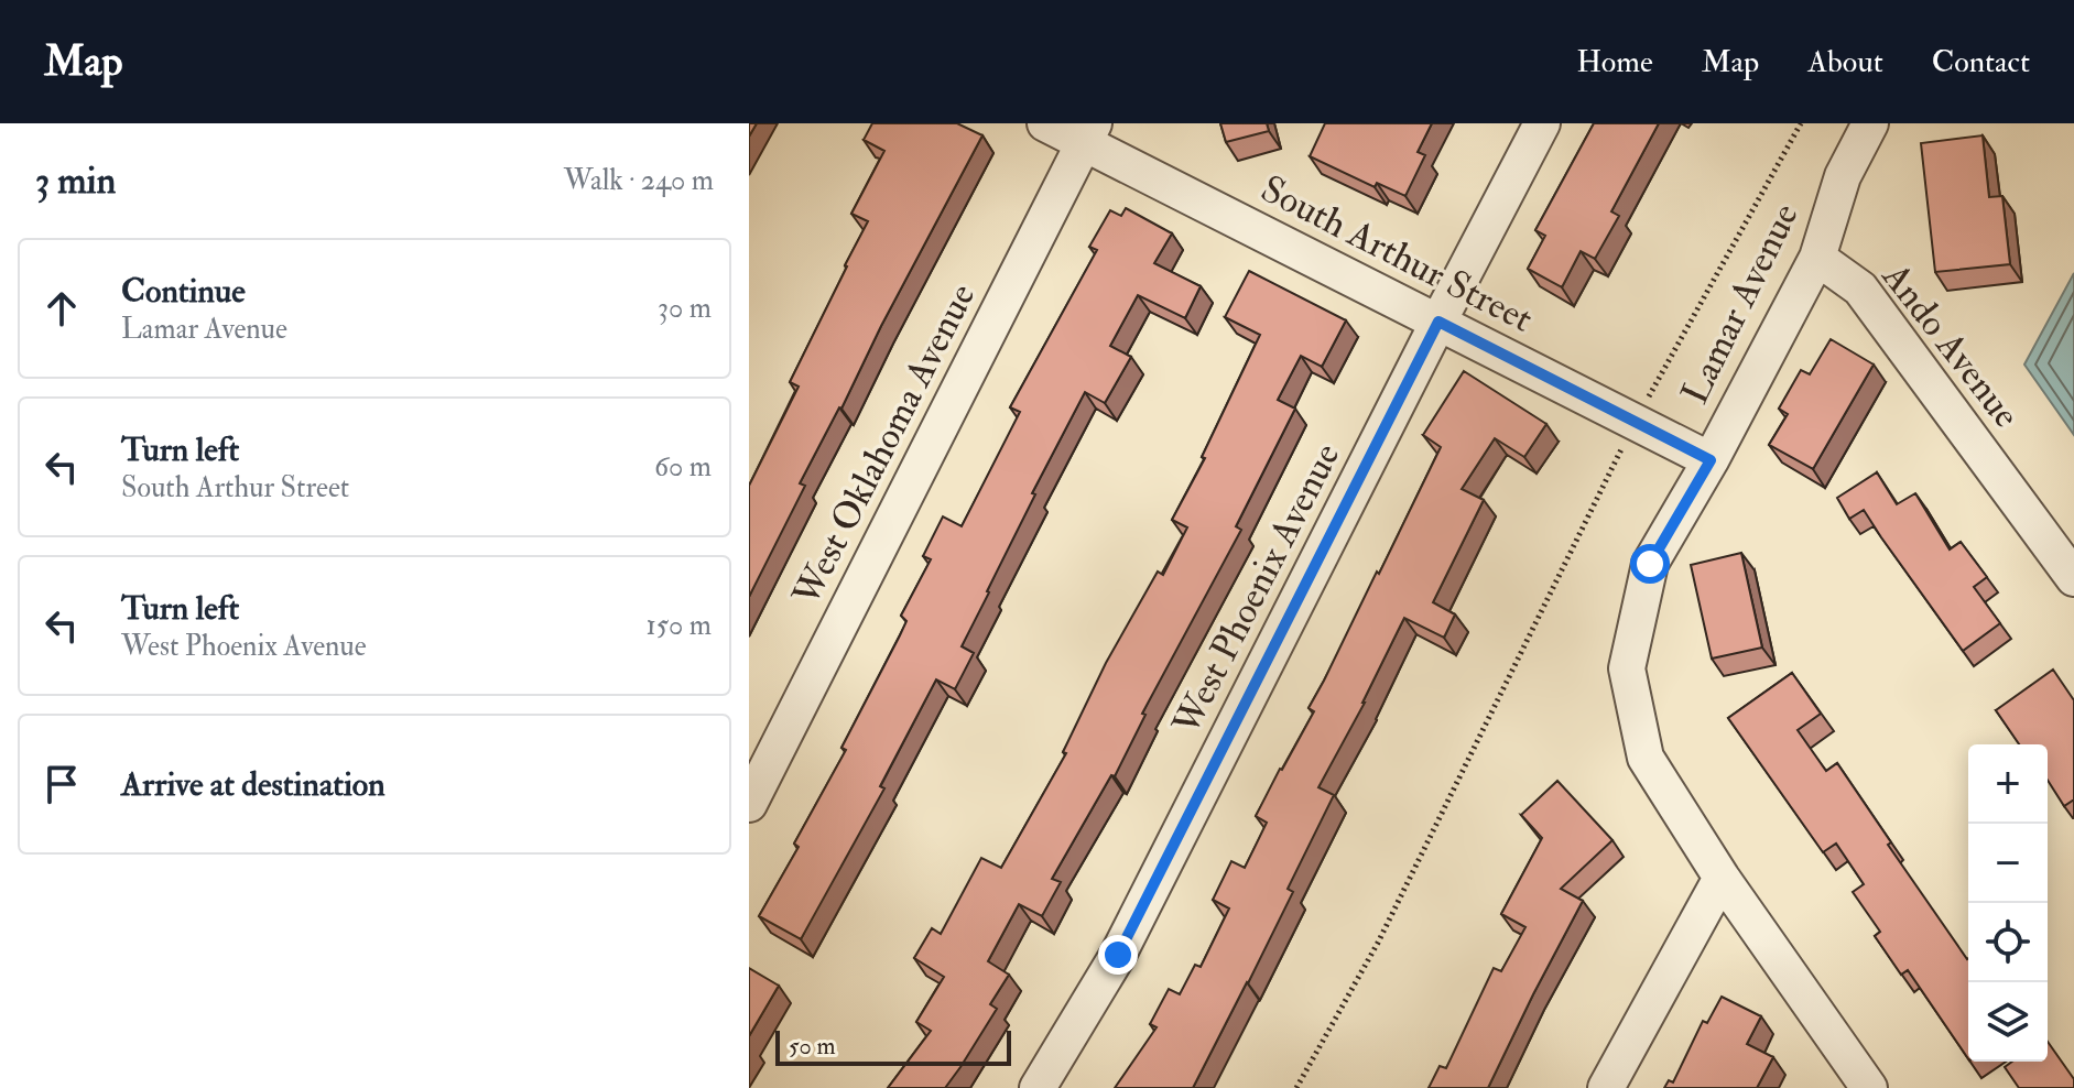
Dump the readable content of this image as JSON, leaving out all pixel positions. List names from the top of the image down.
{
  "streets": {
    "street": [
      "South Arthur Street",
      "Lamar Avenue",
      "Ando Avenue",
      "West Oklahoma Avenue",
      "West Phoenix Avenue"
    ]
  },
  "crossings": [
    ["South Arthur Street", "Lamar Avenue"],
    ["South Arthur Street", "West Oklahoma Avenue"],
    ["South Arthur Street", "West Phoenix Avenue"],
    ["Lamar Avenue", "Ando Avenue"]
  ],
  "scale_bar": "50 m",
  "page": {
    "header": "Map",
    "nav": [
      "Home",
      "Map",
      "About",
      "Contact"
    ],
    "heading": ["3 min", "Walk · 240 m"],
    "list": [
      ["Continue", "Lamar Avenue", "30 m"],
      ["Turn left", "South Arthur Street", "60 m"],
      ["Turn left", "West Phoenix Avenue", "150 m"],
      "Arrive at destination"
    ],
    "map_buttons": ["+", "−"],
    "scale": "50 m"
  }
}
